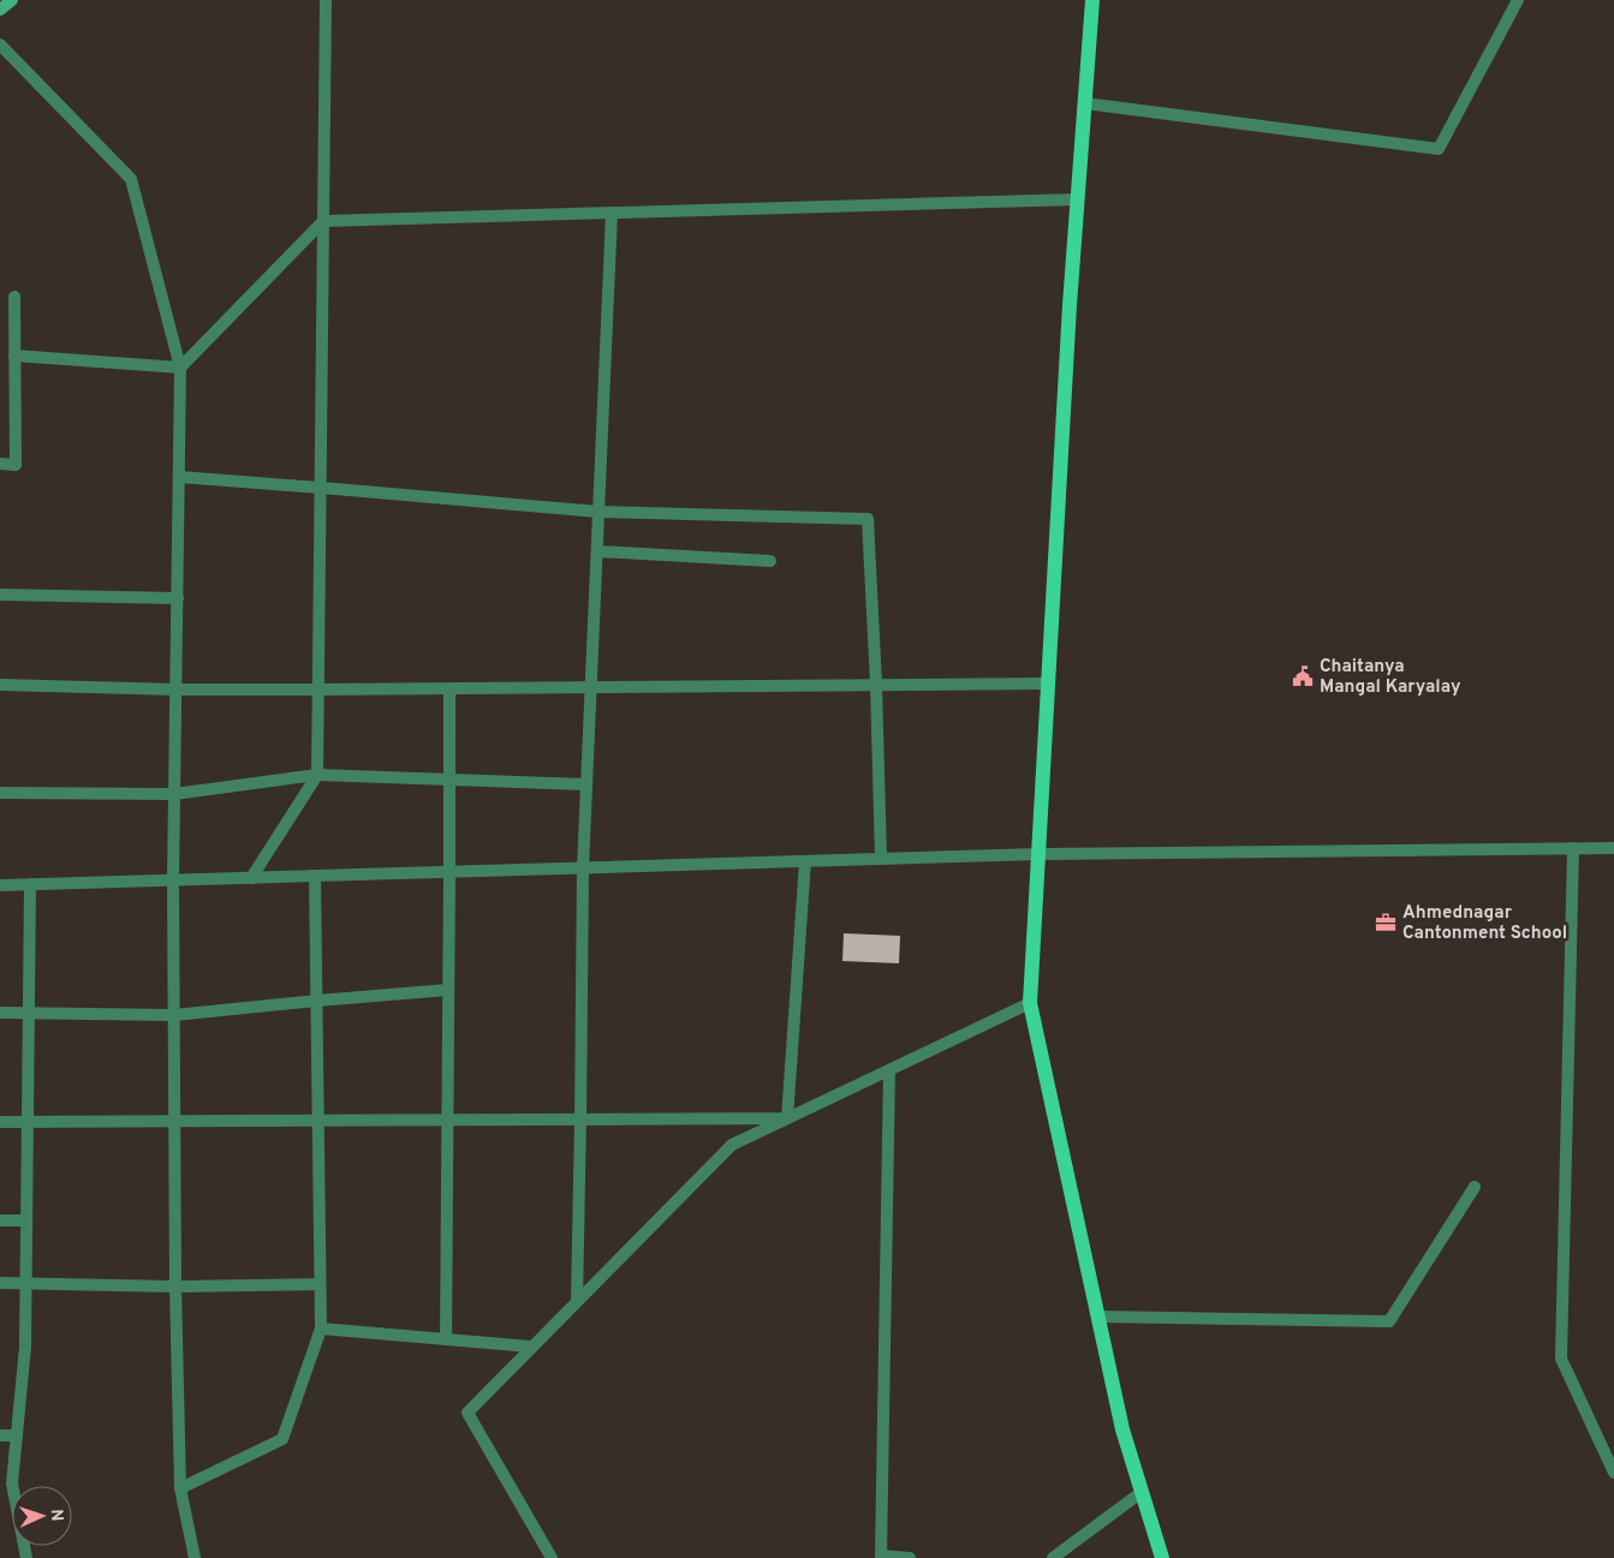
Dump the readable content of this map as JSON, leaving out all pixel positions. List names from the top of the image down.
{
  "places": {
    "public building": ["Chaitanya Mangal Karyalay"],
    "office": ["Ahmednagar Cantonment School"]
  },
  "north": "right"
}
